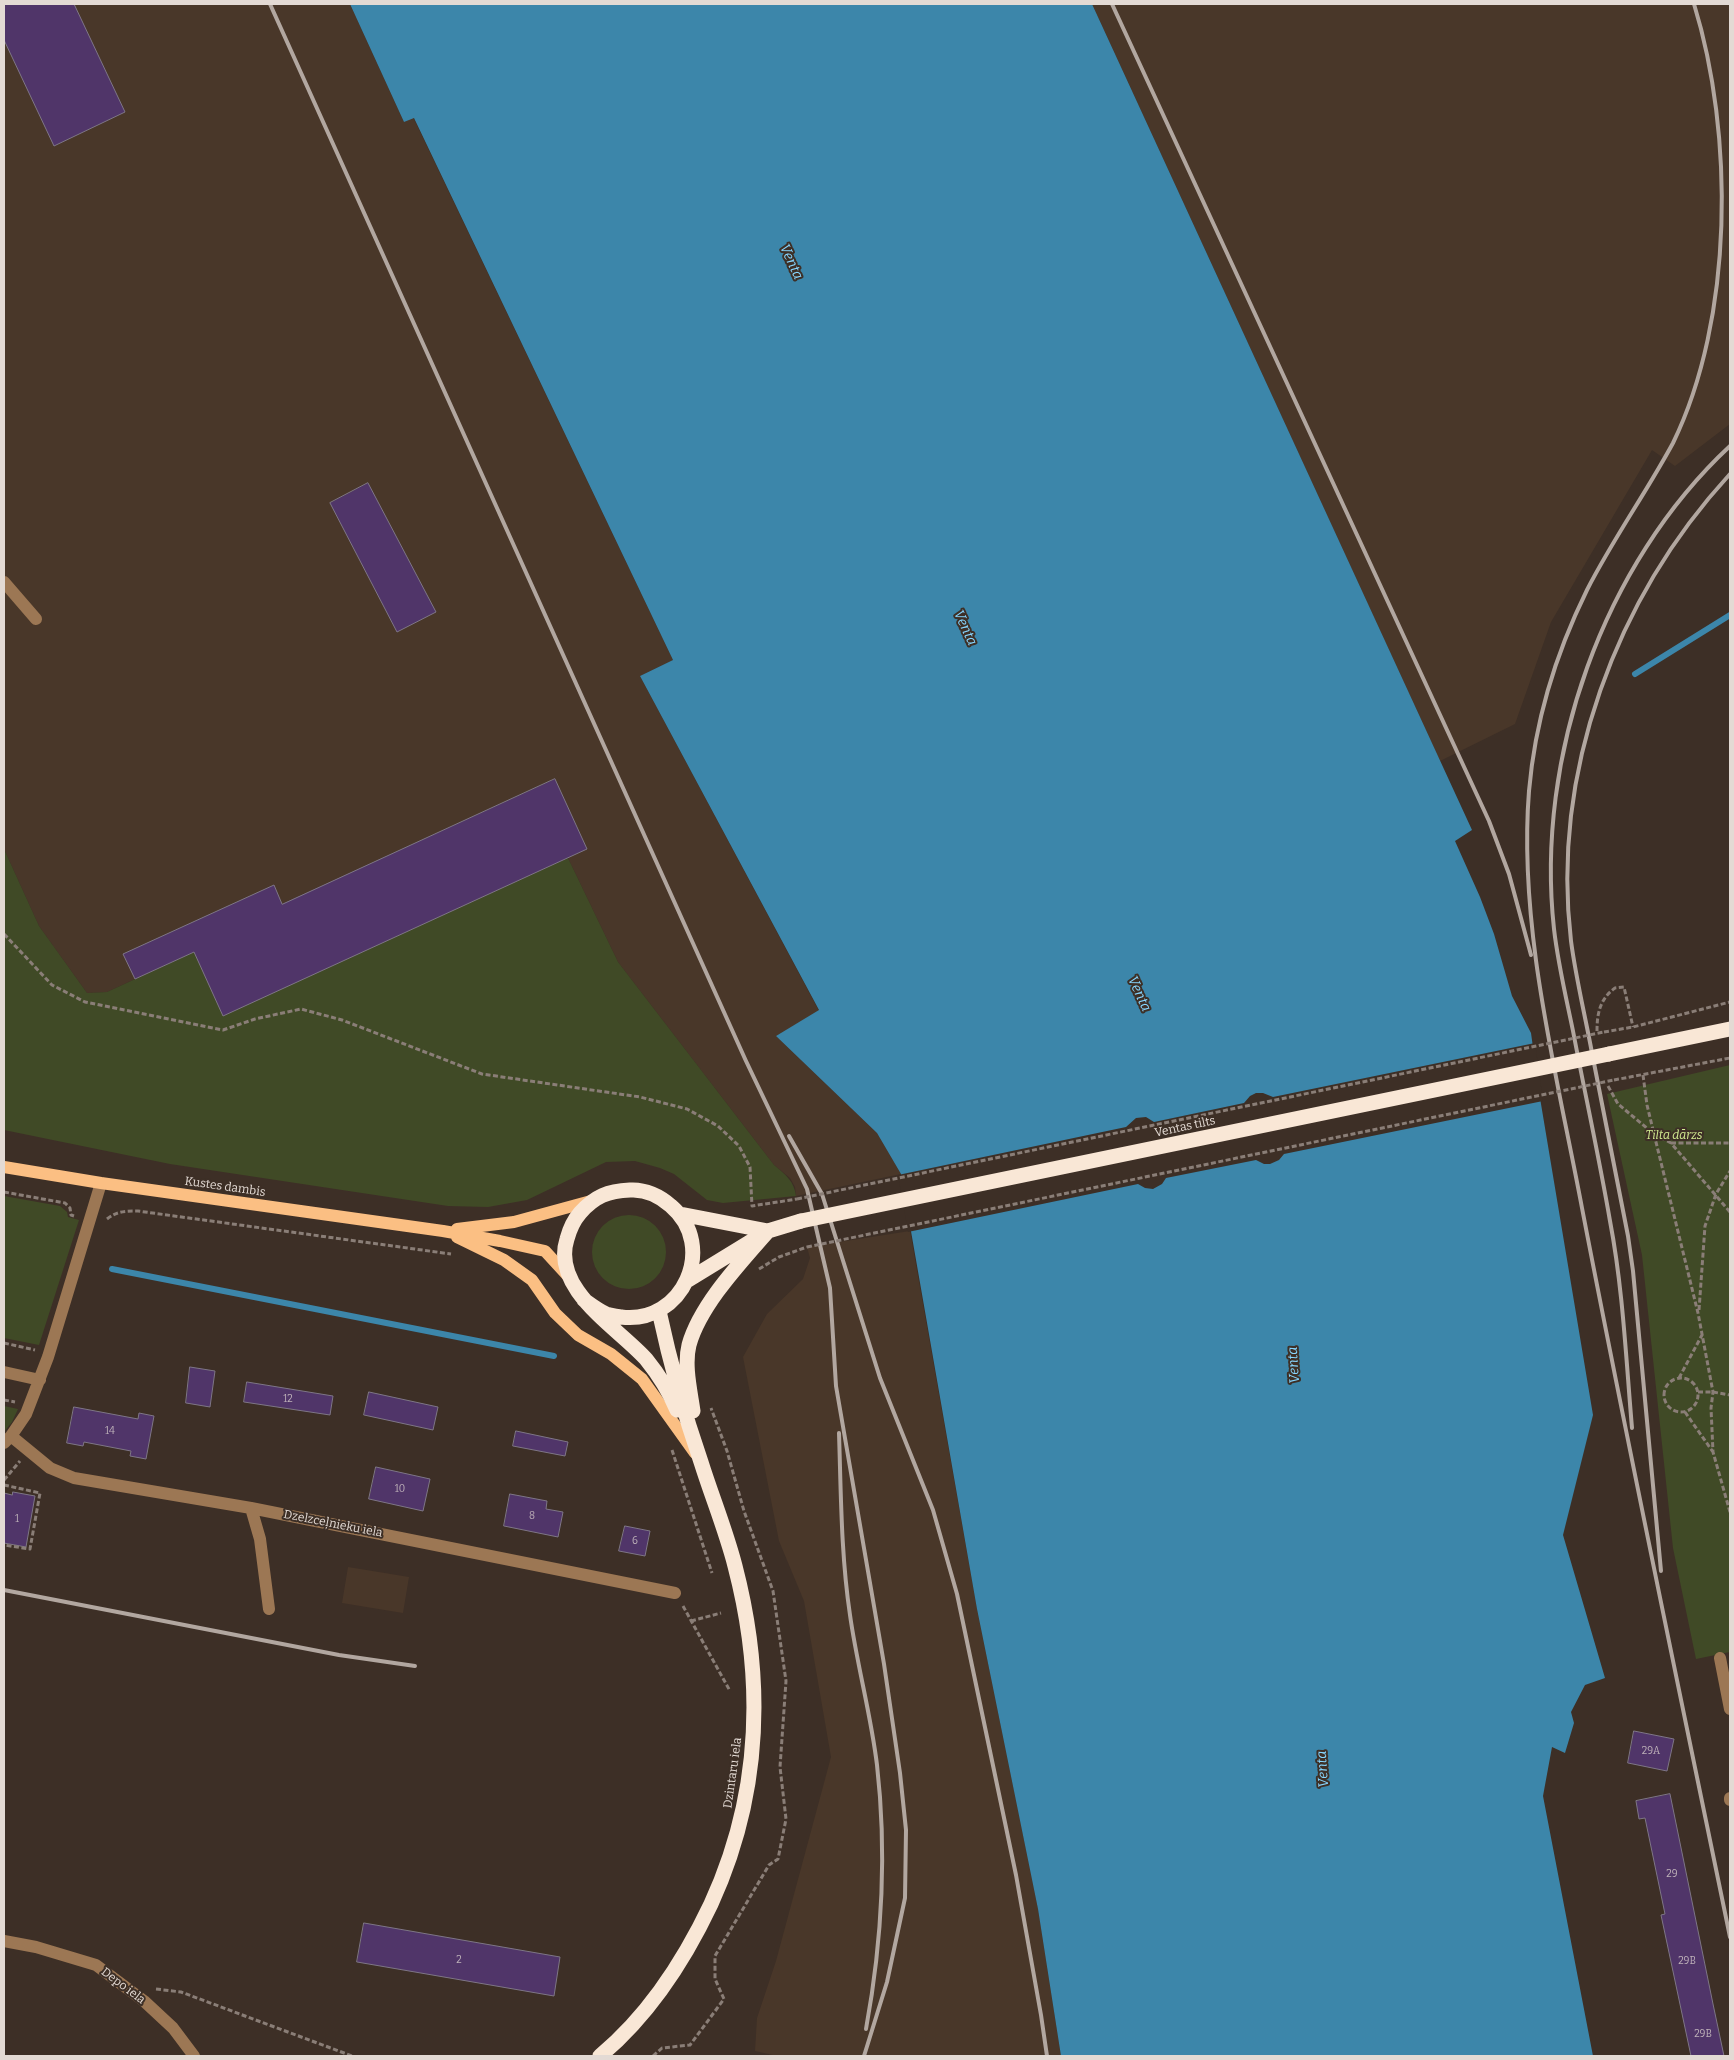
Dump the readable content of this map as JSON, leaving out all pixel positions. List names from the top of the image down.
{
  "streets": {
    "highway": ["Ventas tilts", "Dzintaru iela"],
    "main road": ["Kustes dambis"],
    "street": ["Dzelzceļnieku iela", "Depo iela"]
  },
  "water": ["Venta"],
  "parks": ["Tilta dārzs"],
  "house_numbers": [
    "12",
    "14",
    "10",
    "8",
    "1",
    "6",
    "29A",
    "29",
    "2",
    "29B",
    "29B"
  ]
}
